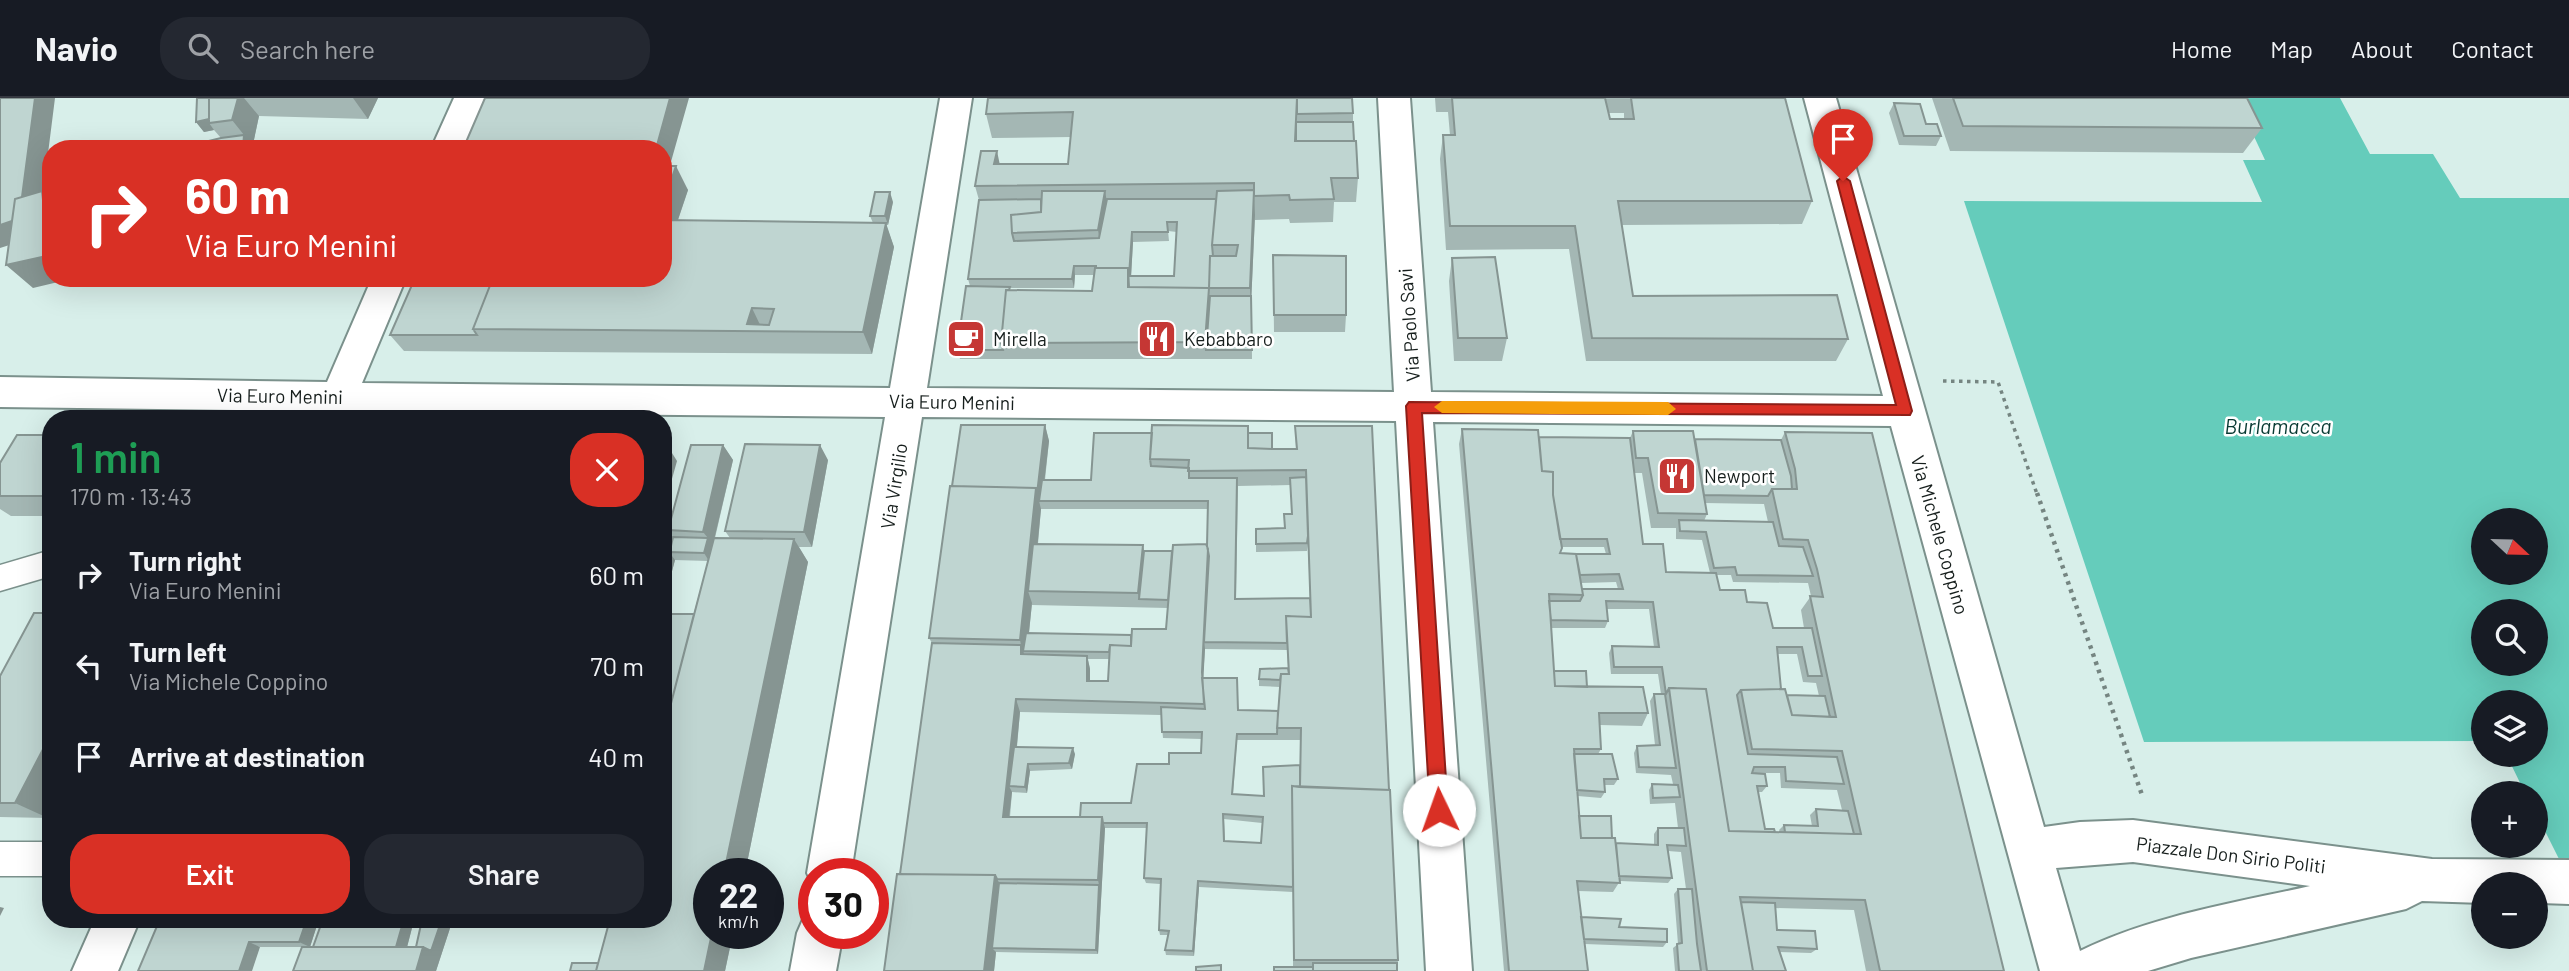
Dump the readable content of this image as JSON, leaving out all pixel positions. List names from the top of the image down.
{
  "streets": {
    "street": [
      "Via Paolo Savi",
      "Via Euro Menini",
      "Via Virgilio",
      "Via Michele Coppino",
      "Piazzale Don Sirio Politi"
    ]
  },
  "crossings": [
    ["Via Paolo Savi", "Via Euro Menini"],
    ["Via Euro Menini", "Via Virgilio"],
    ["Via Euro Menini", "Via Michele Coppino"],
    ["Via Michele Coppino", "Piazzale Don Sirio Politi"]
  ],
  "water": ["Burlamacca"],
  "places": {
    "cafe": ["Mirella"],
    "restaurant": ["Kebabbaro", "Newport"]
  },
  "north": "right",
  "page": {
    "header": "Navio",
    "search": "Search here",
    "nav": [
      "Home",
      "Map",
      "About",
      "Contact"
    ],
    "turn": ["60 m", "Via Euro Menini"],
    "heading": ["1 min", "170 m · 13:43"],
    "map_buttons": ["+", "−"],
    "list": [
      {
        "name": "Turn right",
        "note": "Via Euro Menini",
        "value": "60 m"
      },
      {
        "name": "Turn left",
        "note": "Via Michele Coppino",
        "value": "70 m"
      },
      {
        "name": "Arrive at destination",
        "value": "40 m"
      }
    ],
    "buttons": ["Exit", "Share"],
    "speed": "22 km/h",
    "limit": "30"
  }
}
